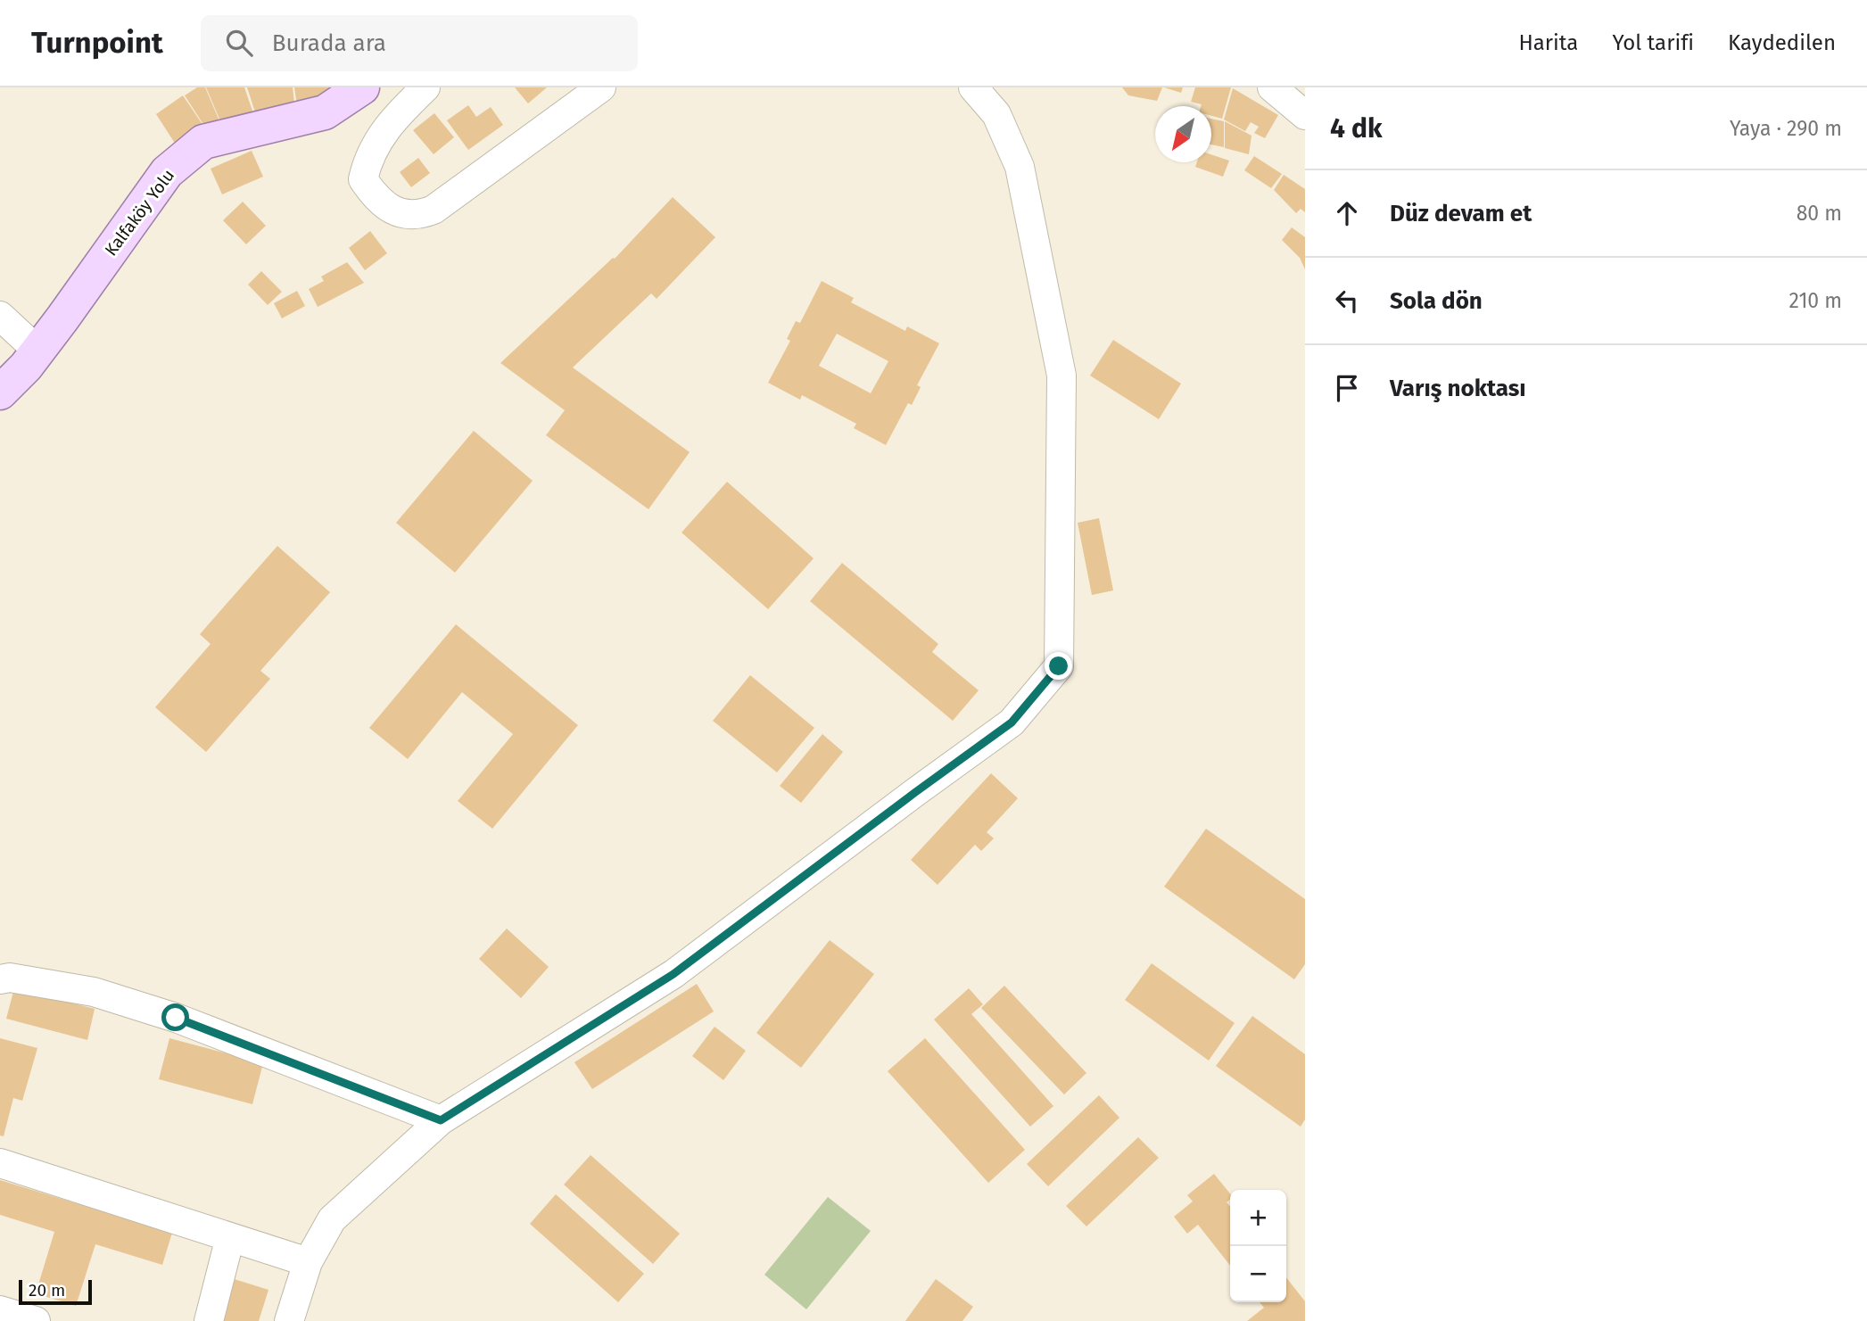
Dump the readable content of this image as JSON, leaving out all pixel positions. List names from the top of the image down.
{
  "streets": {
    "main road": ["Kalfaköy Yolu"]
  },
  "scale_bar": "20 m",
  "north": "bottom left",
  "page": {
    "header": "Turnpoint",
    "search": "Burada ara",
    "nav": ["Harita", "Yol tarifi", "Kaydedilen"],
    "heading": ["4 dk", "Yaya · 290 m"],
    "list": [
      ["Düz devam et", "80 m"],
      ["Sola dön", "210 m"],
      "Varış noktası"
    ],
    "map_buttons": ["+", "−"],
    "scale": "20 m"
  }
}
